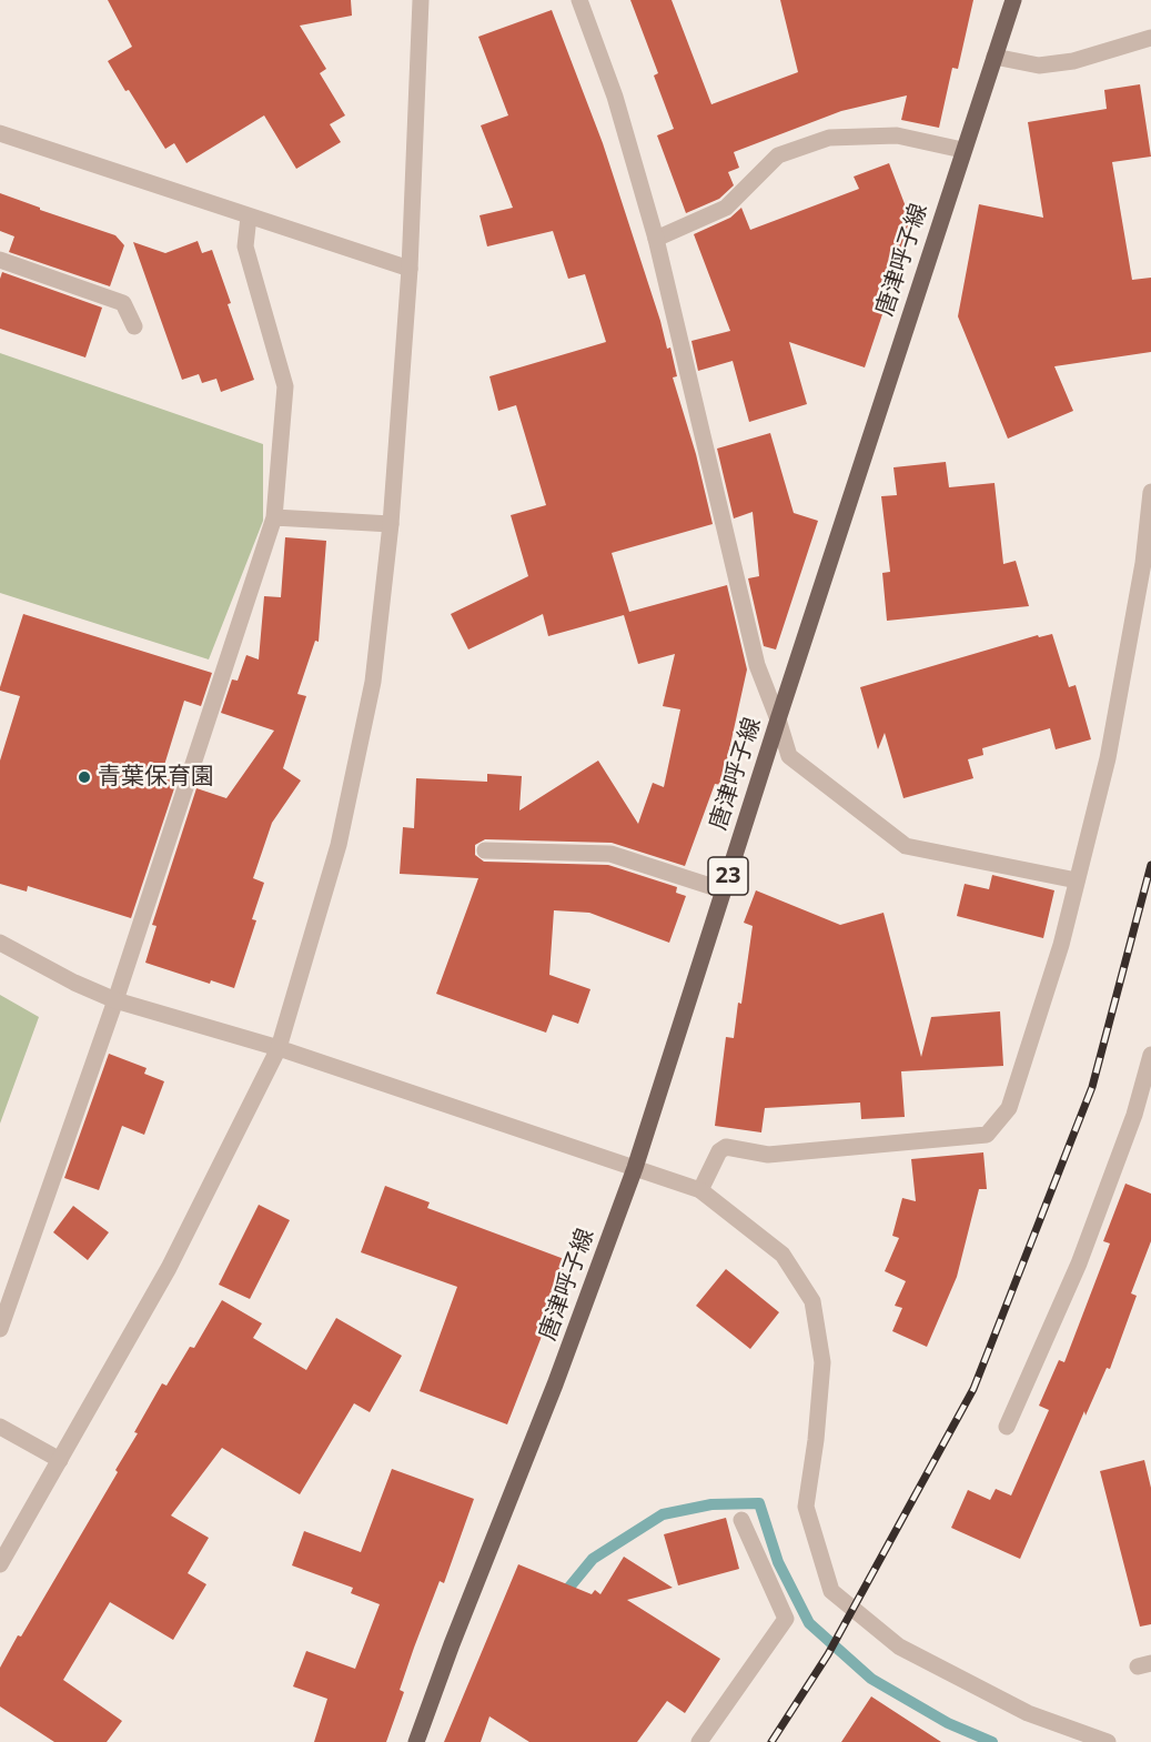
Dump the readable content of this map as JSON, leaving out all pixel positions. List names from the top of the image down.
{
  "streets": {
    "main road": ["唐津呼子線", "23"]
  },
  "places": ["青葉保育園"]
}
